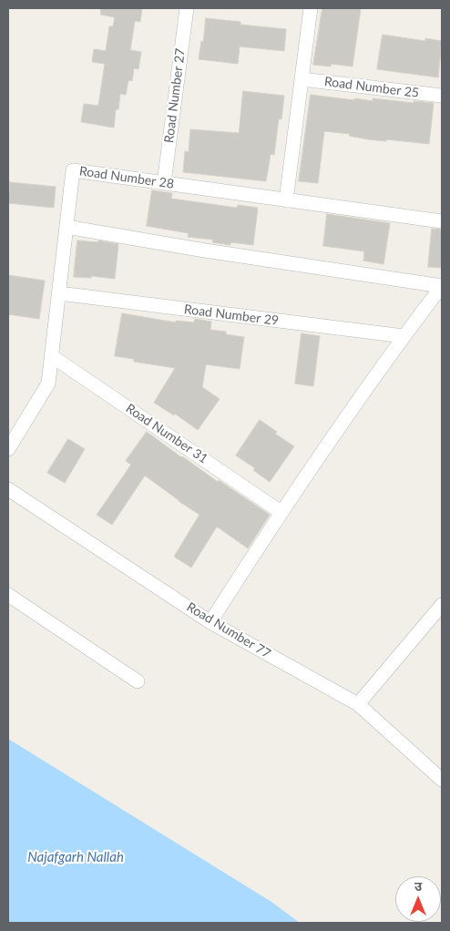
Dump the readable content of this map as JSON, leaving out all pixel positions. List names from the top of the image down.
{
  "streets": {
    "street": [
      "Road Number 25",
      "Road Number 27",
      "Road Number 28",
      "Road Number 29",
      "Road Number 31",
      "Road Number 77"
    ]
  },
  "crossings": [
    ["Road Number 27", "Road Number 28"],
    ["Road Number 28", "Road Number 29"],
    ["Road Number 28", "Road Number 31"]
  ],
  "water": ["Najafgarh Nallah"],
  "north": "top"
}
